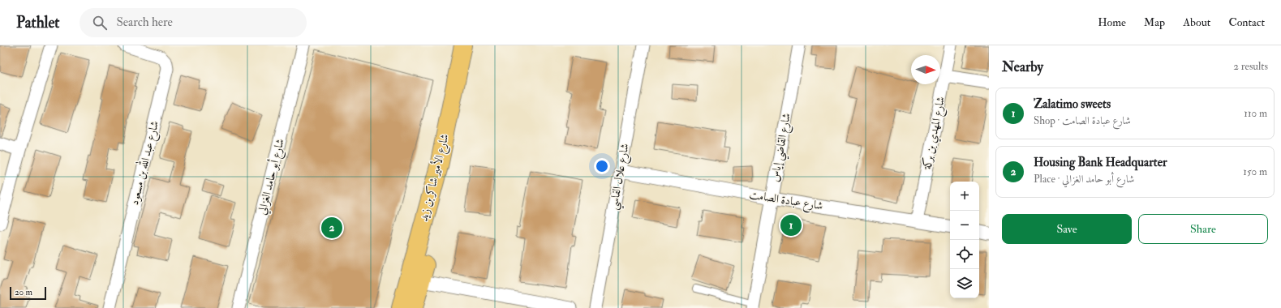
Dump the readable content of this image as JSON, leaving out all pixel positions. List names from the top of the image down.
{
  "streets": {
    "main road": ["شارع الأمير شاكر بن زيد"],
    "street": [
      "شارع المهدي بن بركة",
      "شارع القاضي إياس",
      "شارع عبد الله بن مسعود",
      "شارع أبو حامد الغزالي",
      "شارع علال الفاسي",
      "شارع عبادة الصامت"
    ]
  },
  "crossings": [
    ["شارع المهدي بن بركة", "شارع عبادة الصامت"],
    ["شارع القاضي إياس", "شارع عبادة الصامت"],
    ["شارع علال الفاسي", "شارع عبادة الصامت"]
  ],
  "scale_bar": "20 m",
  "north": "right",
  "page": {
    "header": "Pathlet",
    "search": "Search here",
    "nav": [
      "Home",
      "Map",
      "About",
      "Contact"
    ],
    "heading": ["Nearby", "2 results"],
    "list": [
      {
        "mark": "1",
        "name": "Zalatimo sweets",
        "note": "Shop · شارع عبادة الصامت",
        "value": "110 m"
      },
      {
        "mark": "2",
        "name": "Housing Bank Headquarter",
        "note": "Place · شارع أبو حامد الغزالي",
        "value": "150 m"
      }
    ],
    "map_buttons": ["+", "−"],
    "buttons": ["Save", "Share"],
    "pins": ["1", "2"],
    "scale": "20 m"
  }
}
